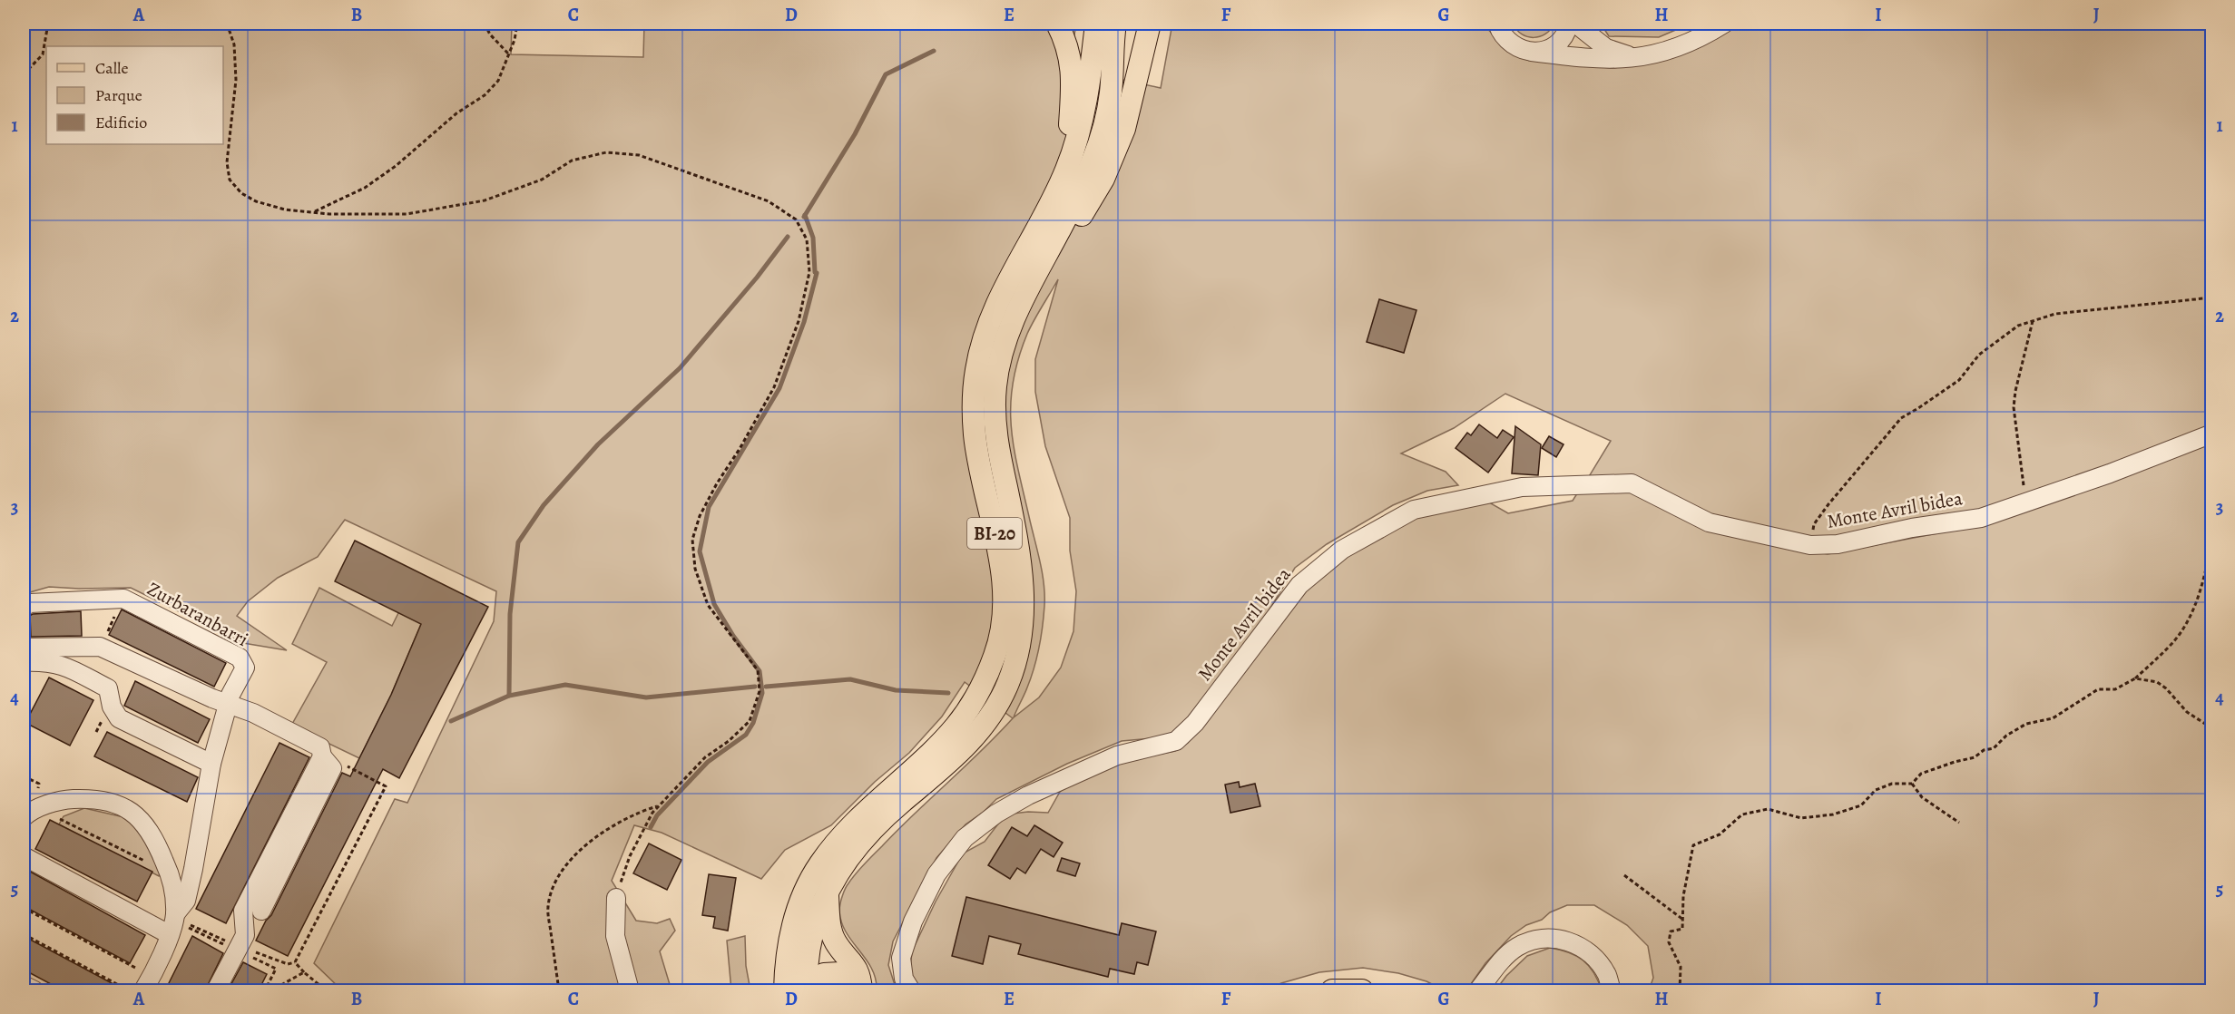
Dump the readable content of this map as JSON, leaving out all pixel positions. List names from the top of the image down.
{
  "streets": {
    "main road": ["BI-20"],
    "street": ["Monte Avril bidea", "Zurbaranbarri"]
  },
  "legend": ["Calle", "Parque", "Edificio"],
  "grid": {
    "columns": [
      "A",
      "B",
      "C",
      "D",
      "E",
      "F",
      "G",
      "H",
      "I",
      "J"
    ],
    "rows": [
      "1",
      "2",
      "3",
      "4",
      "5"
    ]
  }
}
